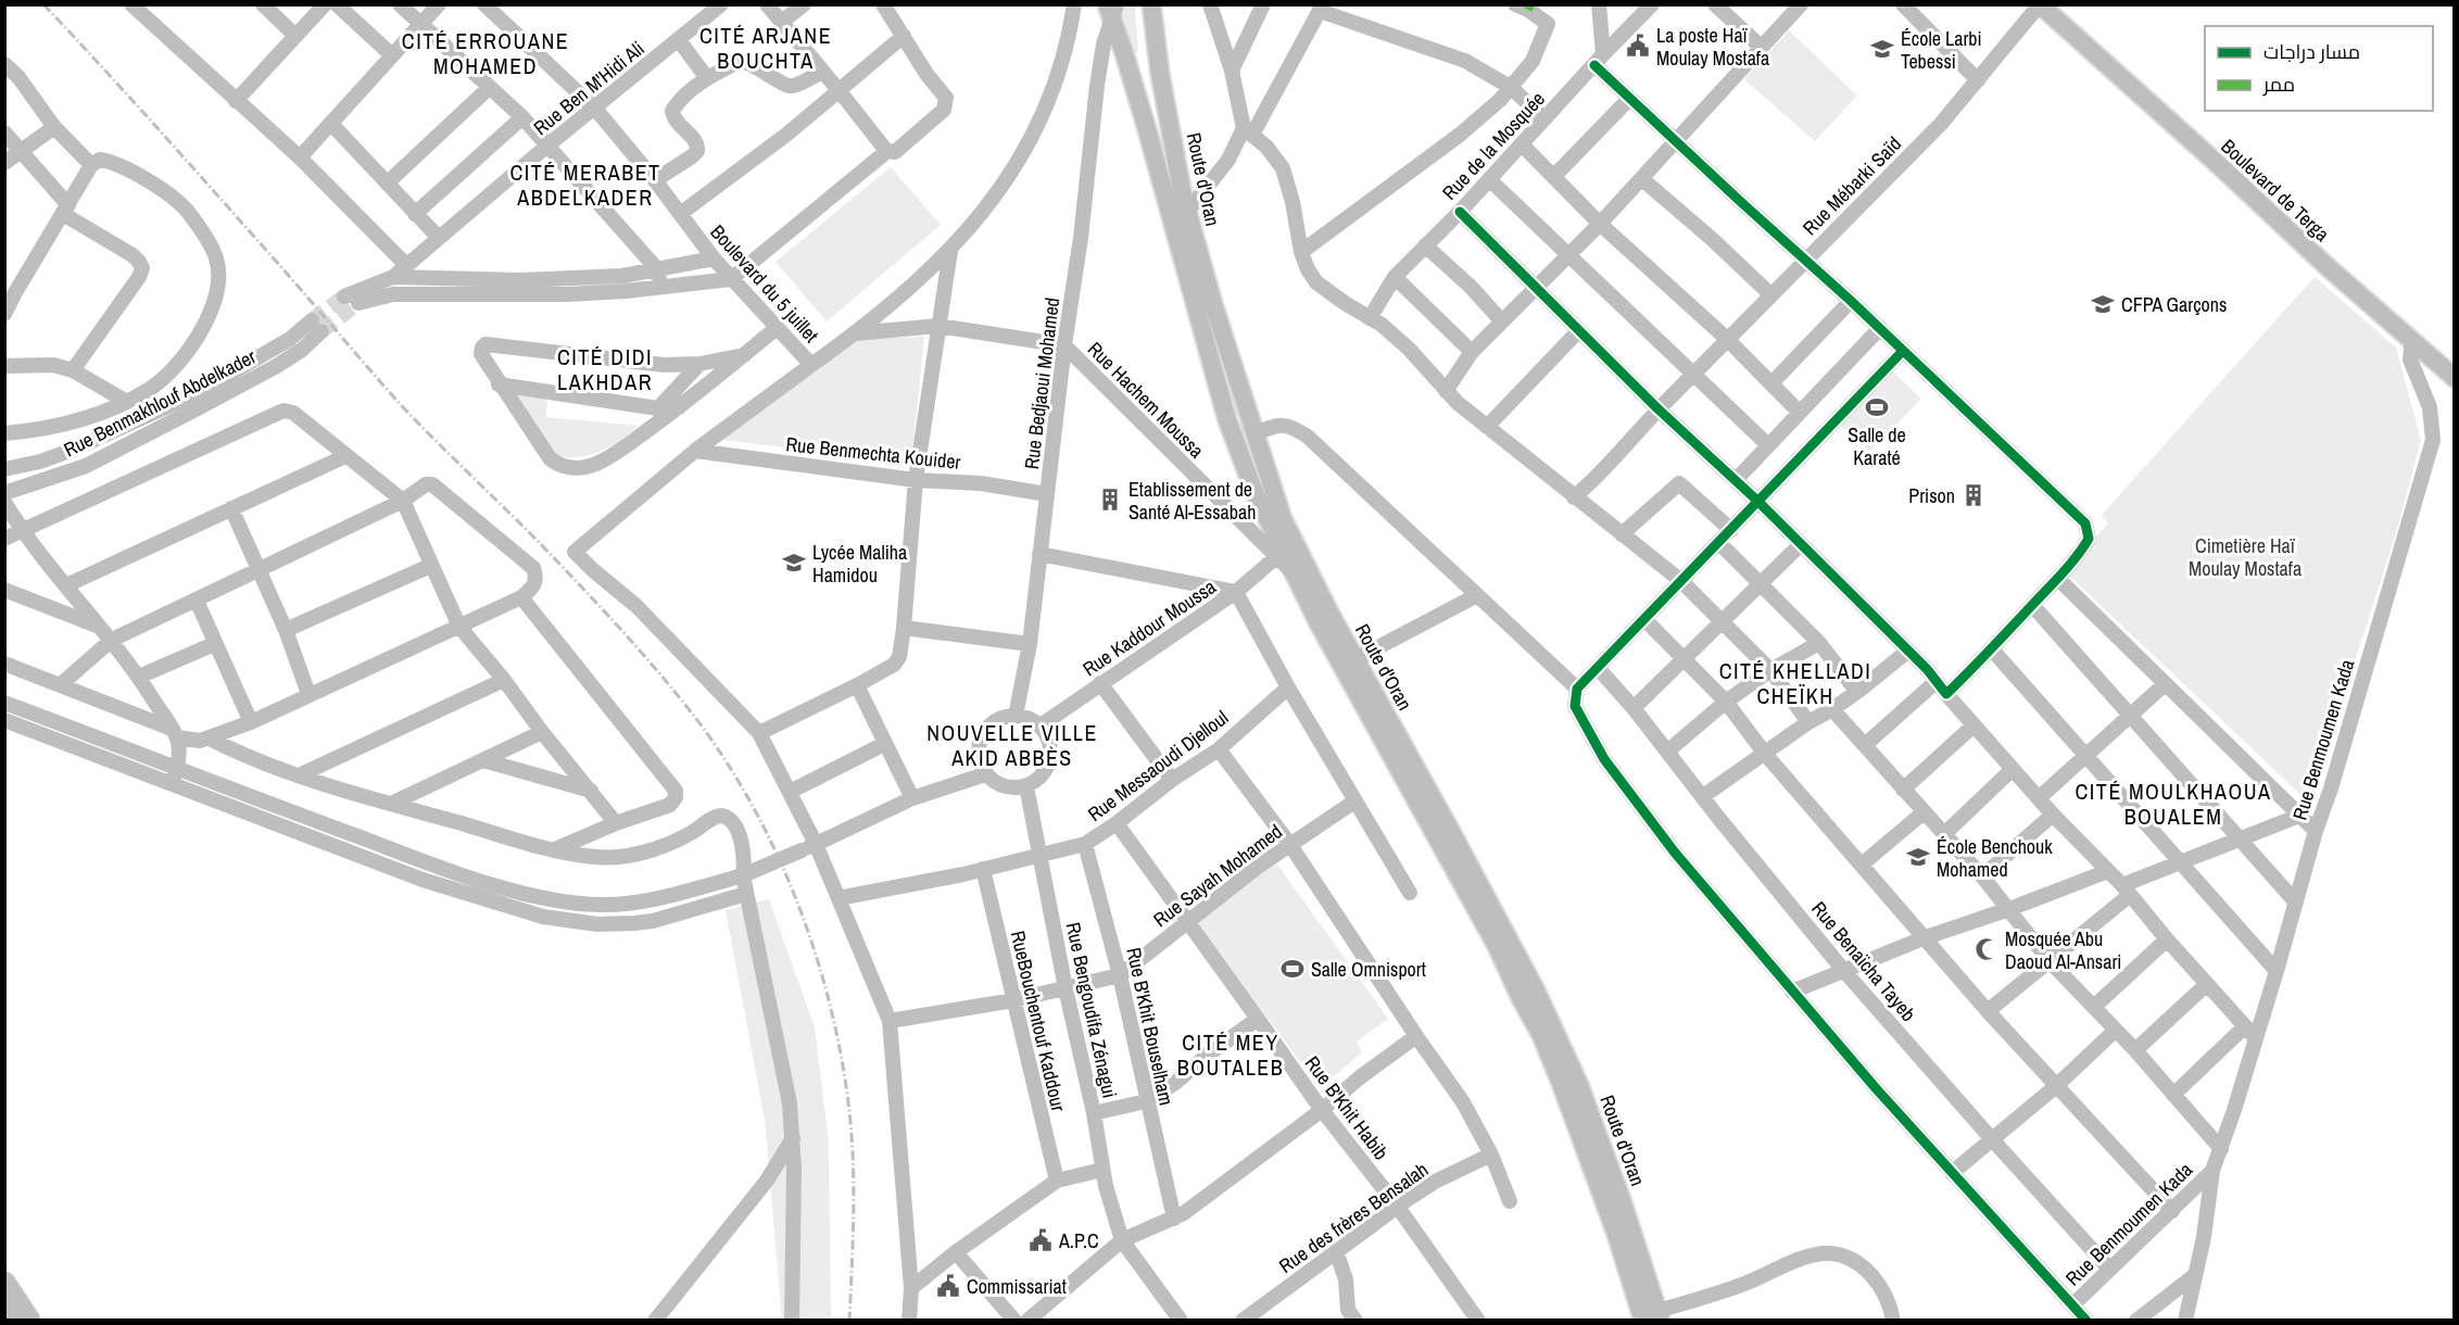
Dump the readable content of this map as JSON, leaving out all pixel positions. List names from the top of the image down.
{
  "streets": {
    "main road": ["Route d'Oran", "Boulevard de Terga"],
    "street": [
      "Rue Ben M'Hidi Ali",
      "Rue de la Mosquée",
      "Rue Mébarki Saïd",
      "Boulevard du 5 juillet",
      "Rue Bedjaoui Mohamed",
      "Rue Hachem Moussa",
      "Rue Benmakhlouf Abdelkader",
      "Rue Benmechta Kouider",
      "Rue Kaddour Moussa",
      "Rue Benmoumen Kada",
      "Rue Messaoudi Djelloul",
      "Rue Sayah Mohamed",
      "Rue Benaïcha Tayeb",
      "Rue Bengoudifa Zénagui",
      "RueBouchentouf Kaddour",
      "Rue B'Khit Bouselham",
      "Rue B'Khit Habib",
      "Rue des frères Bensalah"
    ]
  },
  "crossings": [
    ["Rue Ben M'Hidi Ali", "Boulevard du 5 juillet"],
    ["Route d'Oran", "Rue Bedjaoui Mohamed"],
    ["Route d'Oran", "Rue Hachem Moussa"],
    ["Rue Mébarki Saïd", "Boulevard de Terga"],
    ["Boulevard de Terga", "Rue Benmoumen Kada"],
    ["Boulevard du 5 juillet", "Rue Hachem Moussa"],
    ["Rue Bedjaoui Mohamed", "Rue Hachem Moussa"],
    ["Rue Bedjaoui Mohamed", "Rue Benmechta Kouider"],
    ["Rue Bedjaoui Mohamed", "Rue Kaddour Moussa"],
    ["Rue Bedjaoui Mohamed", "Rue Bengoudifa Zénagui"],
    ["Rue Hachem Moussa", "Rue Kaddour Moussa"],
    ["Rue Kaddour Moussa", "Rue Bengoudifa Zénagui"],
    ["Rue Benmoumen Kada", "Rue Benaïcha Tayeb"],
    ["Rue Messaoudi Djelloul", "Rue Bengoudifa Zénagui"],
    ["Rue Messaoudi Djelloul", "RueBouchentouf Kaddour"],
    ["Rue Messaoudi Djelloul", "Rue B'Khit Bouselham"],
    ["Rue Messaoudi Djelloul", "Rue B'Khit Habib"],
    ["Rue Sayah Mohamed", "Rue Bengoudifa Zénagui"],
    ["Rue Sayah Mohamed", "RueBouchentouf Kaddour"],
    ["Rue Sayah Mohamed", "Rue B'Khit Bouselham"],
    ["Rue Sayah Mohamed", "Rue B'Khit Habib"],
    ["Rue B'Khit Habib", "Rue des frères Bensalah"]
  ],
  "districts": [
    "CITÉ ARJANE BOUCHTA",
    "CITÉ ERROUANE MOHAMED",
    "CITÉ MERABET ABDELKADER",
    "CITÉ DIDI LAKHDAR",
    "CITÉ KHELLADI CHEÏKH",
    "NOUVELLE VILLE AKID ABBÈS",
    "CITÉ MOULKHAOUA BOUALEM",
    "CITÉ MEY BOUTALEB"
  ],
  "parks": ["Cimetière Haï Moulay Mostafa"],
  "places": {
    "public building": ["La poste Haï Moulay Mostafa", "A.P.C", "Commissariat"],
    "school or university": [
      "École Larbi Tebessi",
      "CFPA Garçons",
      "Lycée Maliha Hamidou",
      "École Benchouk Mohamed"
    ],
    "sports": ["Salle de Karaté", "Salle Omnisport"],
    "building": ["Prison", "Etablissement de Santé Al-Essabah"],
    "mosque": ["Mosquée Abu Daoud Al-Ansari"]
  },
  "legend": ["مسار دراجات", "ممر"]
}
